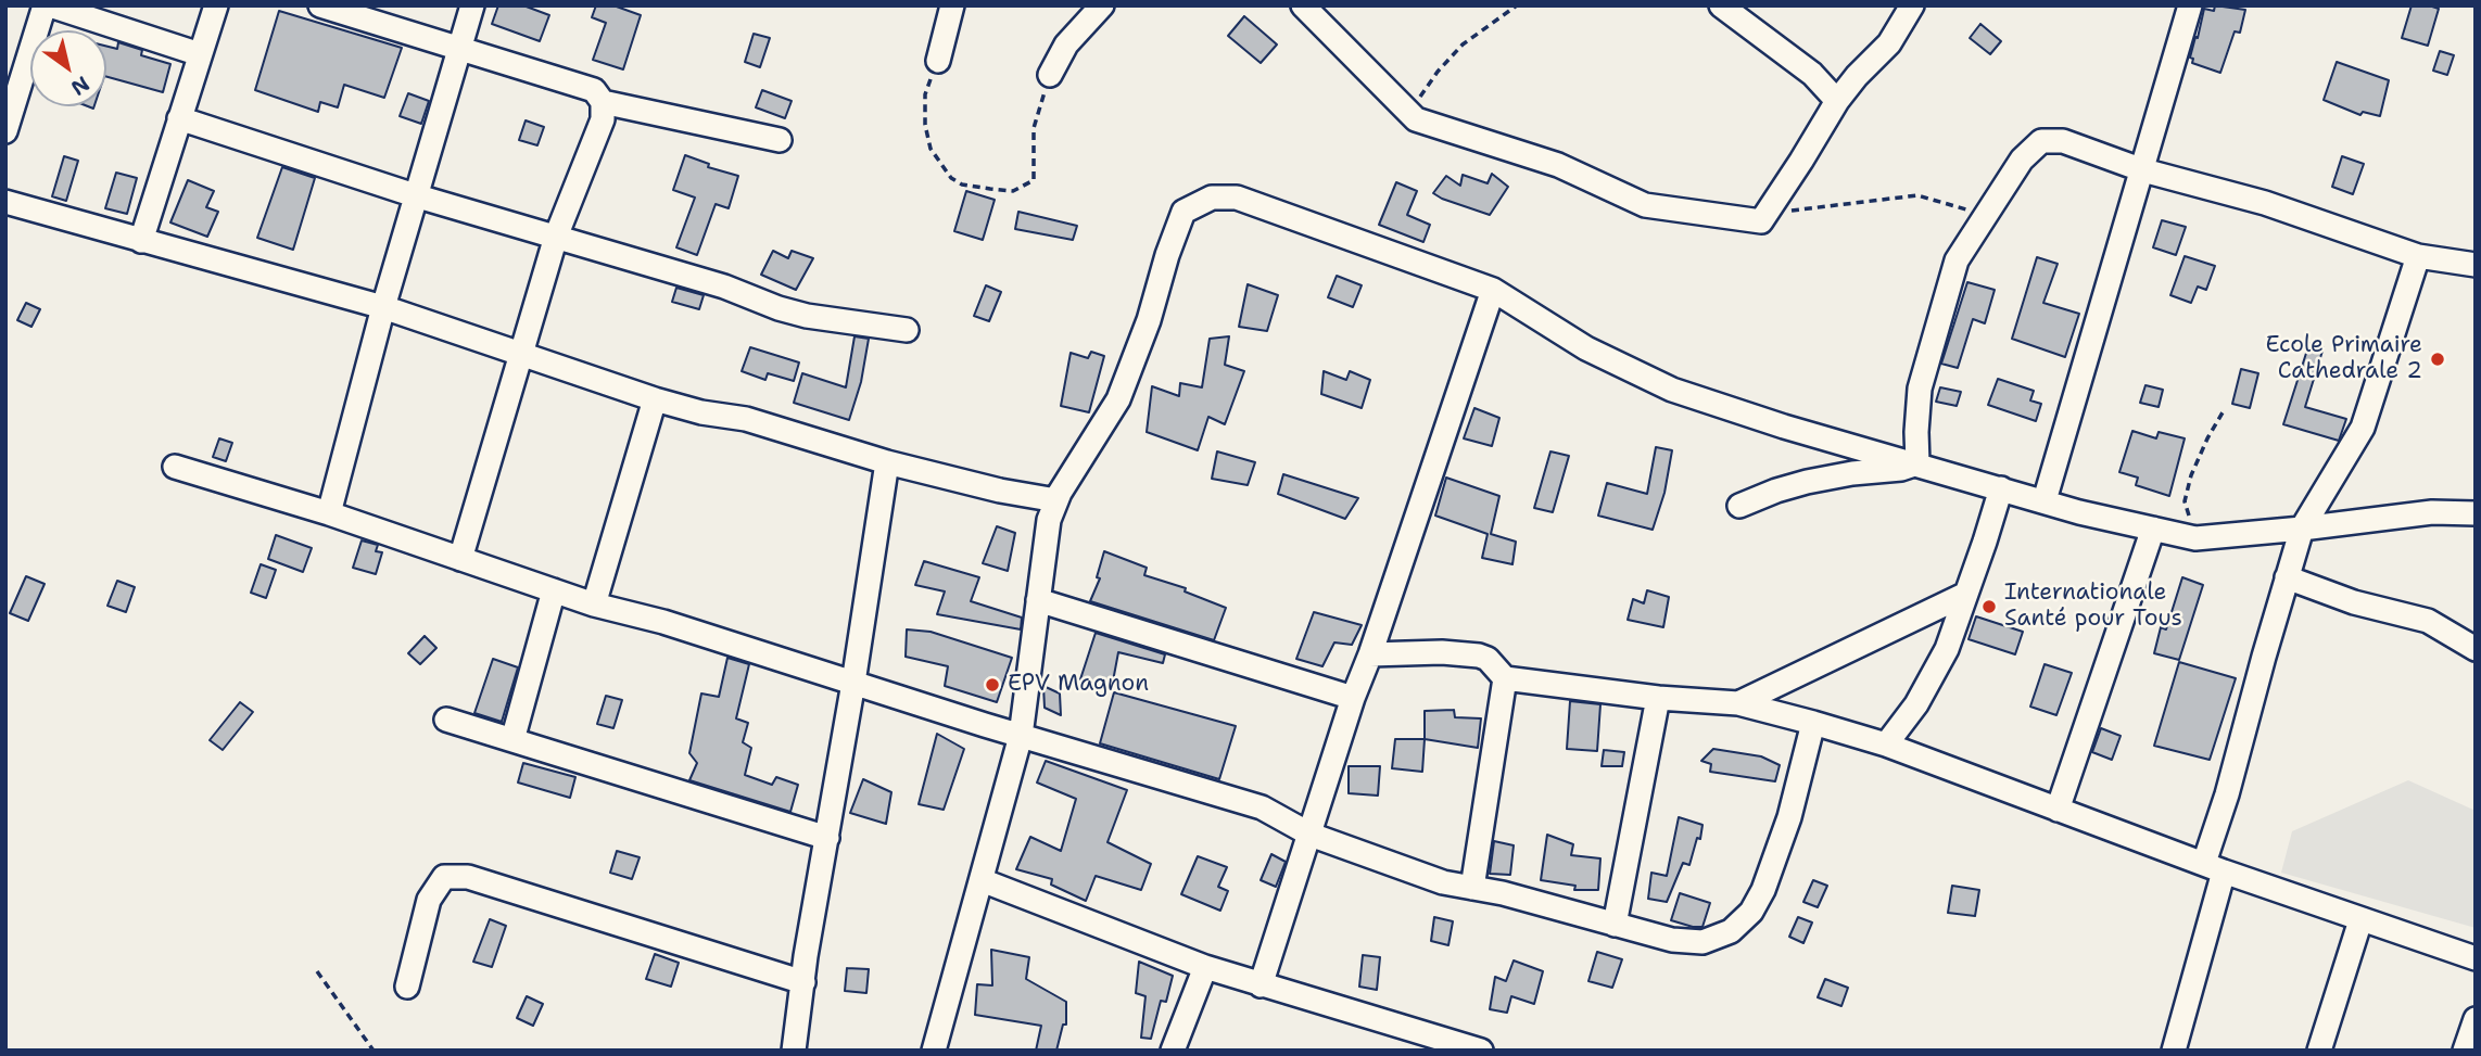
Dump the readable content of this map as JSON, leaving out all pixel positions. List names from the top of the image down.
{
  "places": ["Ecole Primaire Cathedrale 2", "Internationale Santé pour Tous", "EPV Magnon"],
  "north": "bottom right"
}
